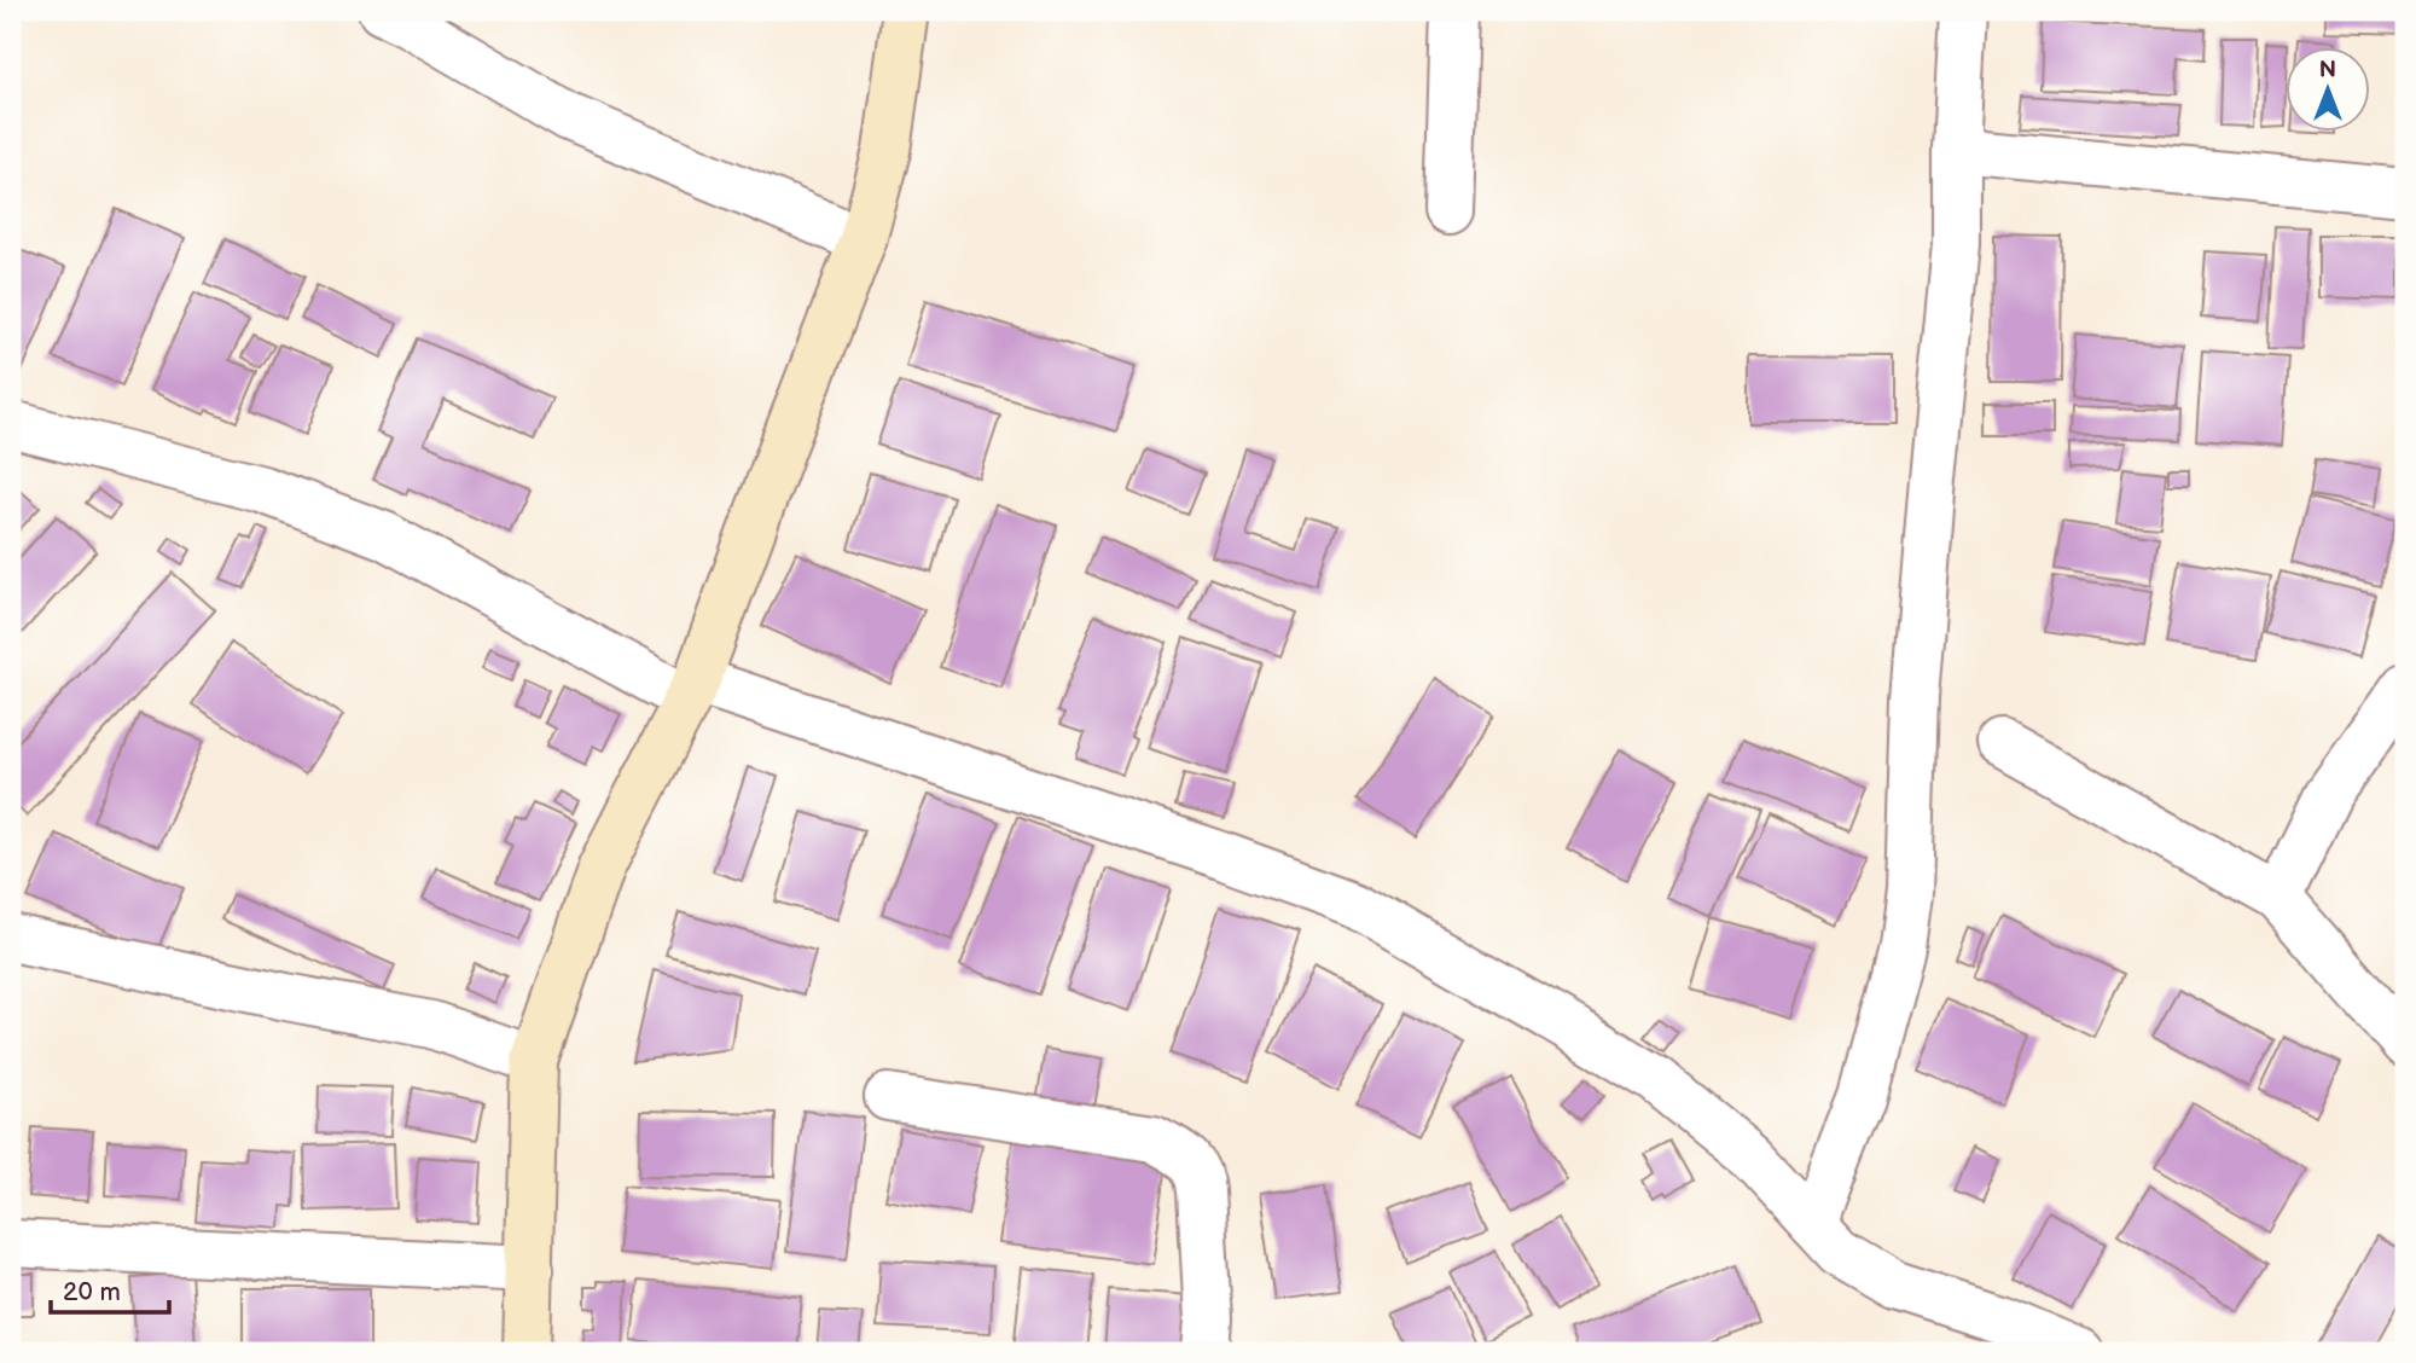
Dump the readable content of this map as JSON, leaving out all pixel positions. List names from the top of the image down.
{
  "scale_bar": "20 m",
  "north": "top"
}
